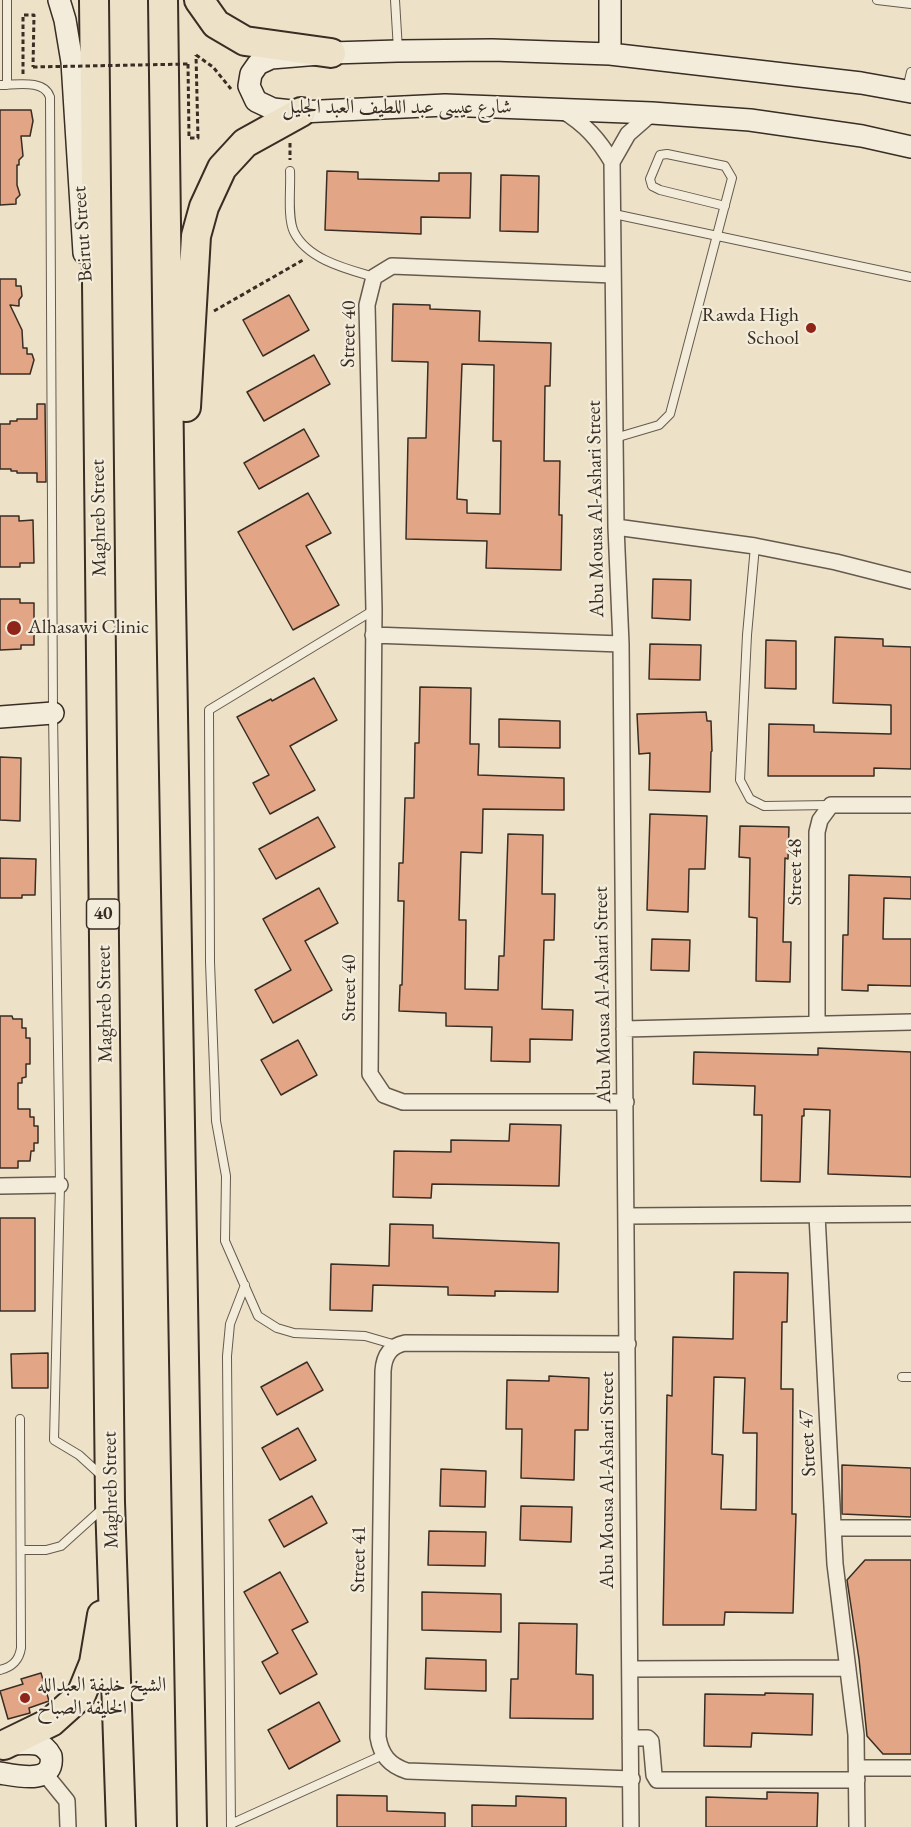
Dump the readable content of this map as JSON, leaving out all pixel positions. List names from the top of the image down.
{
  "streets": {
    "highway": ["Maghreb Street", "40"],
    "main road": ["شارع عيسى عبد اللطيف العبد الجليل", "Beirut Street"],
    "street": [
      "Street 40",
      "Abu Mousa Al-Ashari Street",
      "Street 48",
      "Street 47",
      "Street 41"
    ]
  },
  "crossings": [
    ["Beirut Street", "Maghreb Street"],
    ["Street 40", "Abu Mousa Al-Ashari Street"]
  ],
  "places": ["Rawda High School", "Alhasawi Clinic", "الشيخ خليفة العبدالله الخليفة الصباح"]
}
